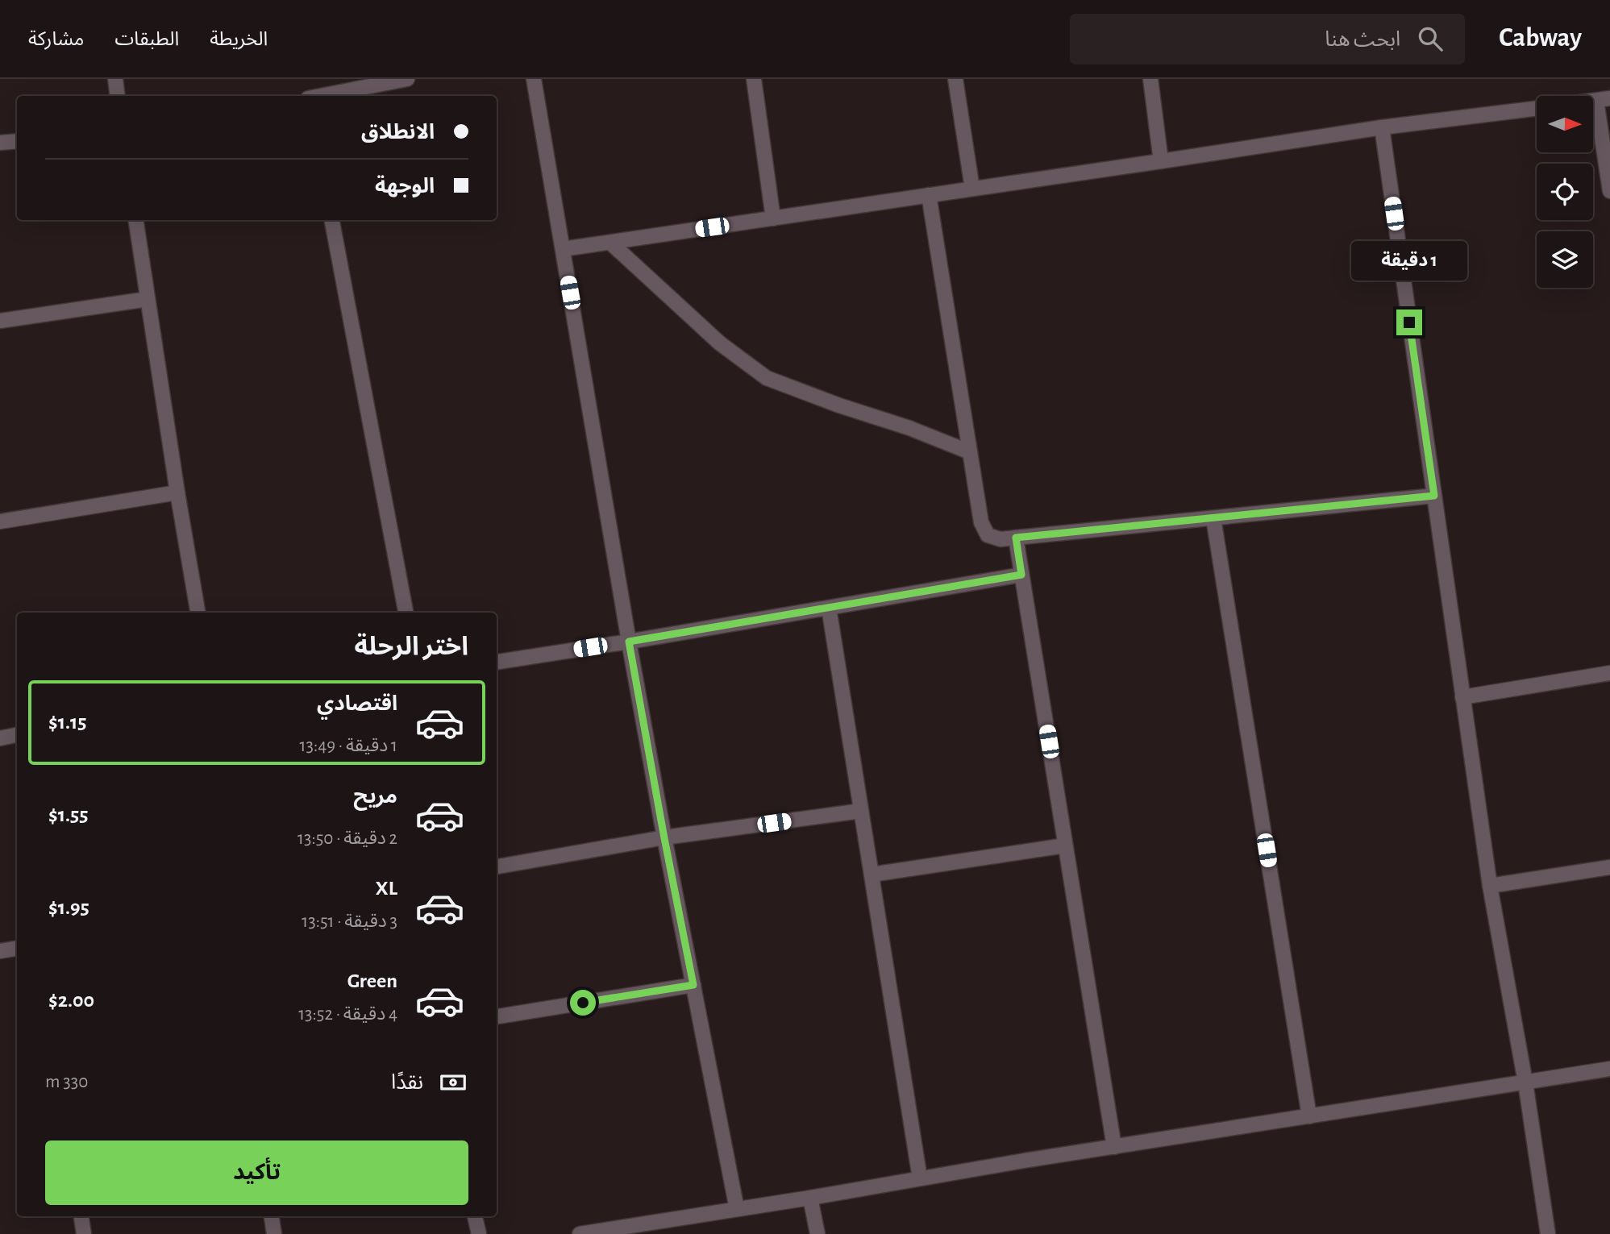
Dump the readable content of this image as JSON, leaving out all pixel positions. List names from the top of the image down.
{
  "north": "right",
  "page": {
    "header": "Cabway",
    "search": "ابحث هنا",
    "nav": ["الخريطة", "الطبقات", "مشاركة"],
    "banner": ["الانطلاق", "الوجهة"],
    "bubble": "1 دقيقة",
    "heading": "اختر الرحلة",
    "list": [
      {
        "name": "اقتصادي",
        "note": "1 دقيقة · 13:49",
        "value": "$1.15"
      },
      {
        "name": "مريح",
        "note": "2 دقيقة · 13:50",
        "value": "$1.55"
      },
      {
        "name": "XL",
        "note": "3 دقيقة · 13:51",
        "value": "$1.95"
      },
      {
        "name": "Green",
        "note": "4 دقيقة · 13:52",
        "value": "$2.00"
      }
    ],
    "pay": ["نقدًا", "330 m"],
    "buttons": "تأكيد"
  }
}
